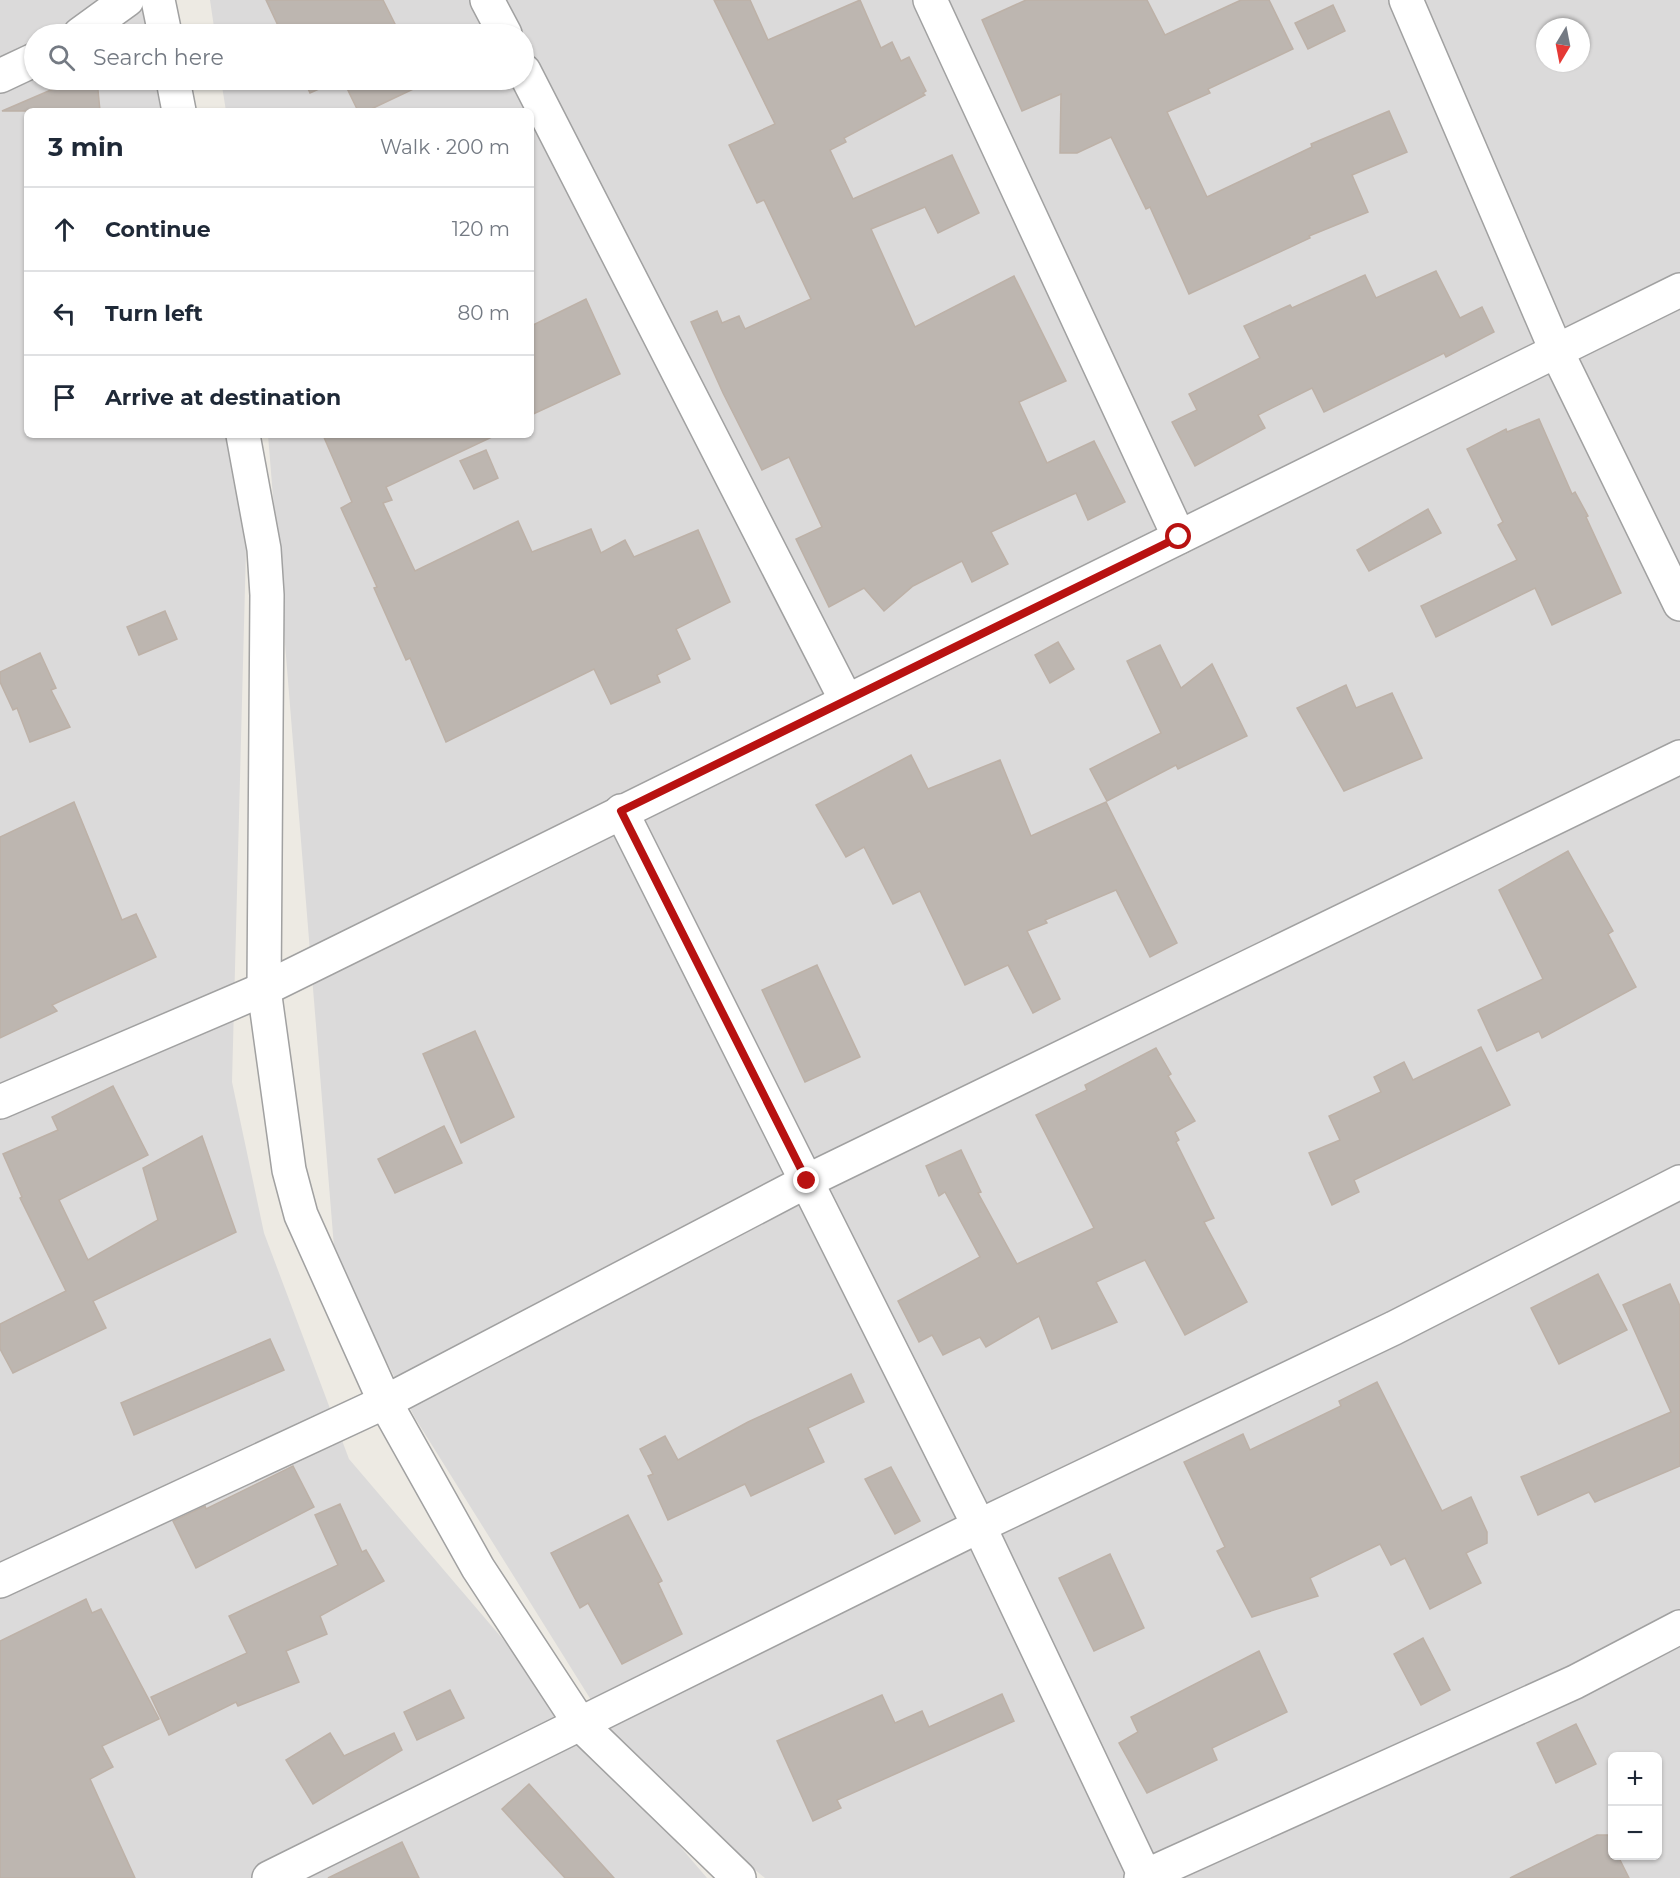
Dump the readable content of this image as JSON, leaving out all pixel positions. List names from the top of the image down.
{
  "north": "bottom",
  "page": {
    "search": "Search here",
    "heading": ["3 min", "Walk · 200 m"],
    "list": [
      ["Continue", "120 m"],
      ["Turn left", "80 m"],
      "Arrive at destination"
    ],
    "map_buttons": ["+", "−"]
  }
}
